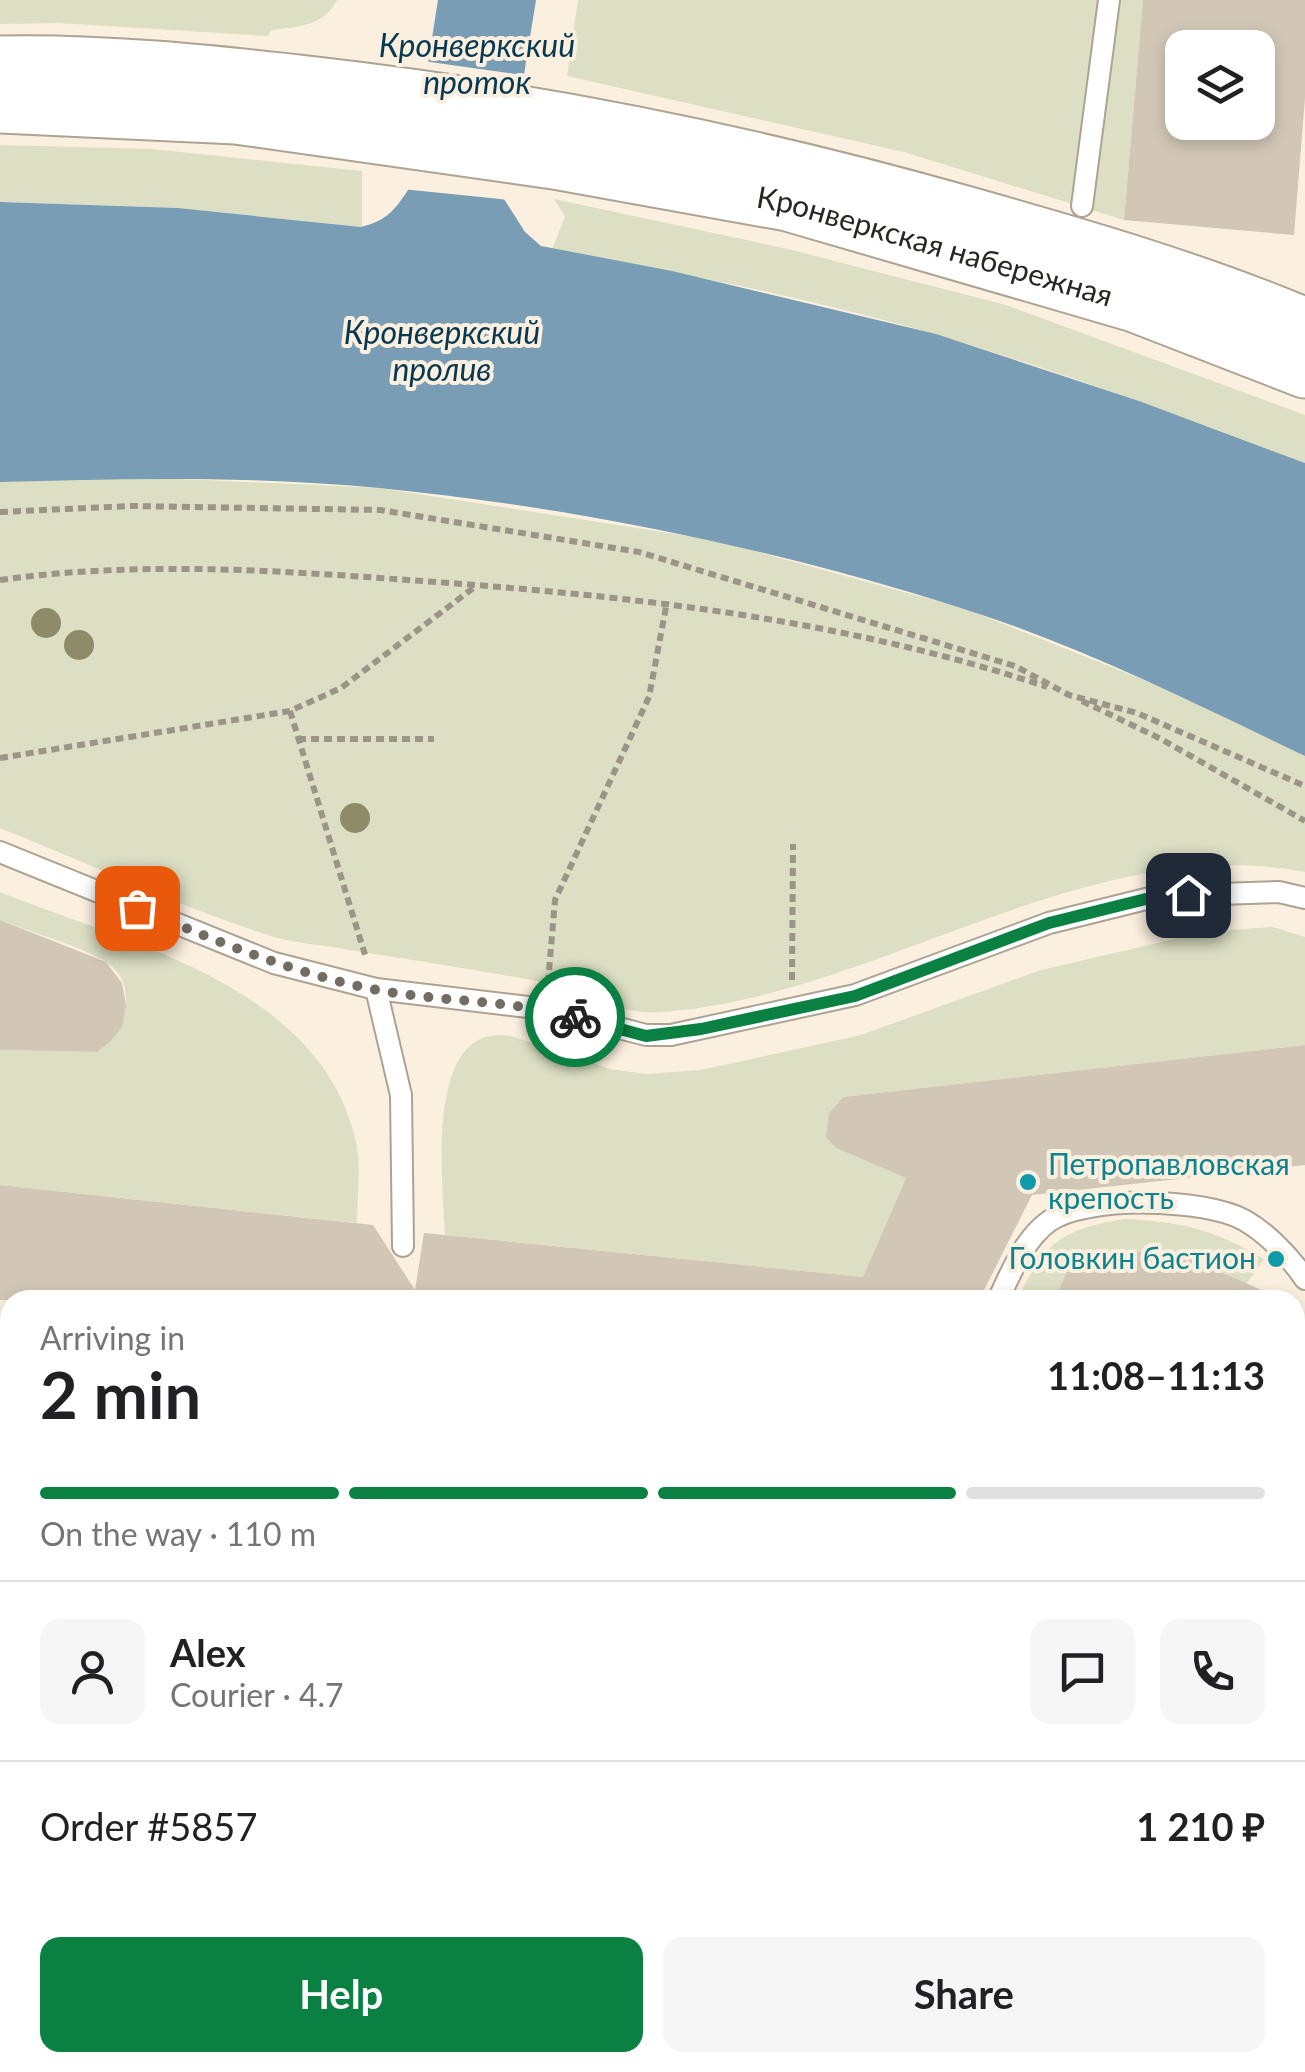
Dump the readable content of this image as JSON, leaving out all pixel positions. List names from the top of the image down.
{
  "streets": {
    "main road": ["Кронверкская набережная"]
  },
  "water": ["Кронверкский проток", "Кронверкский пролив"],
  "places": ["Петропавловская крепость", "Головкин бастион"],
  "page": {
    "heading": ["2 min", "Arriving in", "11:08–11:13"],
    "panel": [
      "Alex",
      "Courier · 4.7",
      "Order #5857",
      "1 210 ₽"
    ],
    "bar": "On the way · 110 m",
    "buttons": ["Help", "Share"]
  }
}
